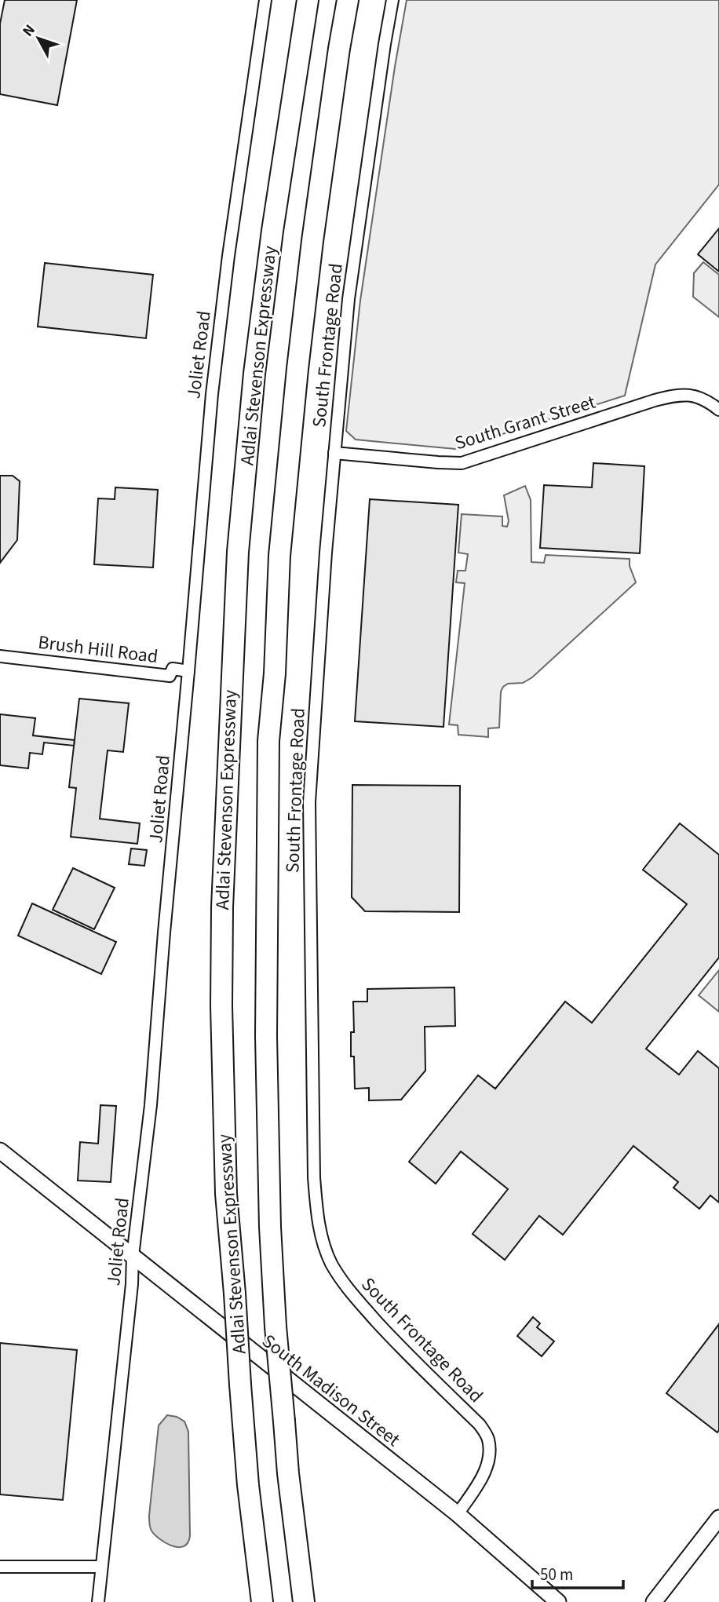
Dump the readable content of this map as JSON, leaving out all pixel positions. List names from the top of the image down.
{
  "streets": {
    "highway": ["Adlai Stevenson Expressway"],
    "street": [
      "South Frontage Road",
      "Joliet Road",
      "South Grant Street",
      "Brush Hill Road",
      "South Madison Street"
    ]
  },
  "crossings": [
    ["South Frontage Road", "South Grant Street"],
    ["South Frontage Road", "South Madison Street"],
    ["Joliet Road", "Brush Hill Road"],
    ["Joliet Road", "South Madison Street"]
  ],
  "scale_bar": "50 m",
  "north": "top left"
}
